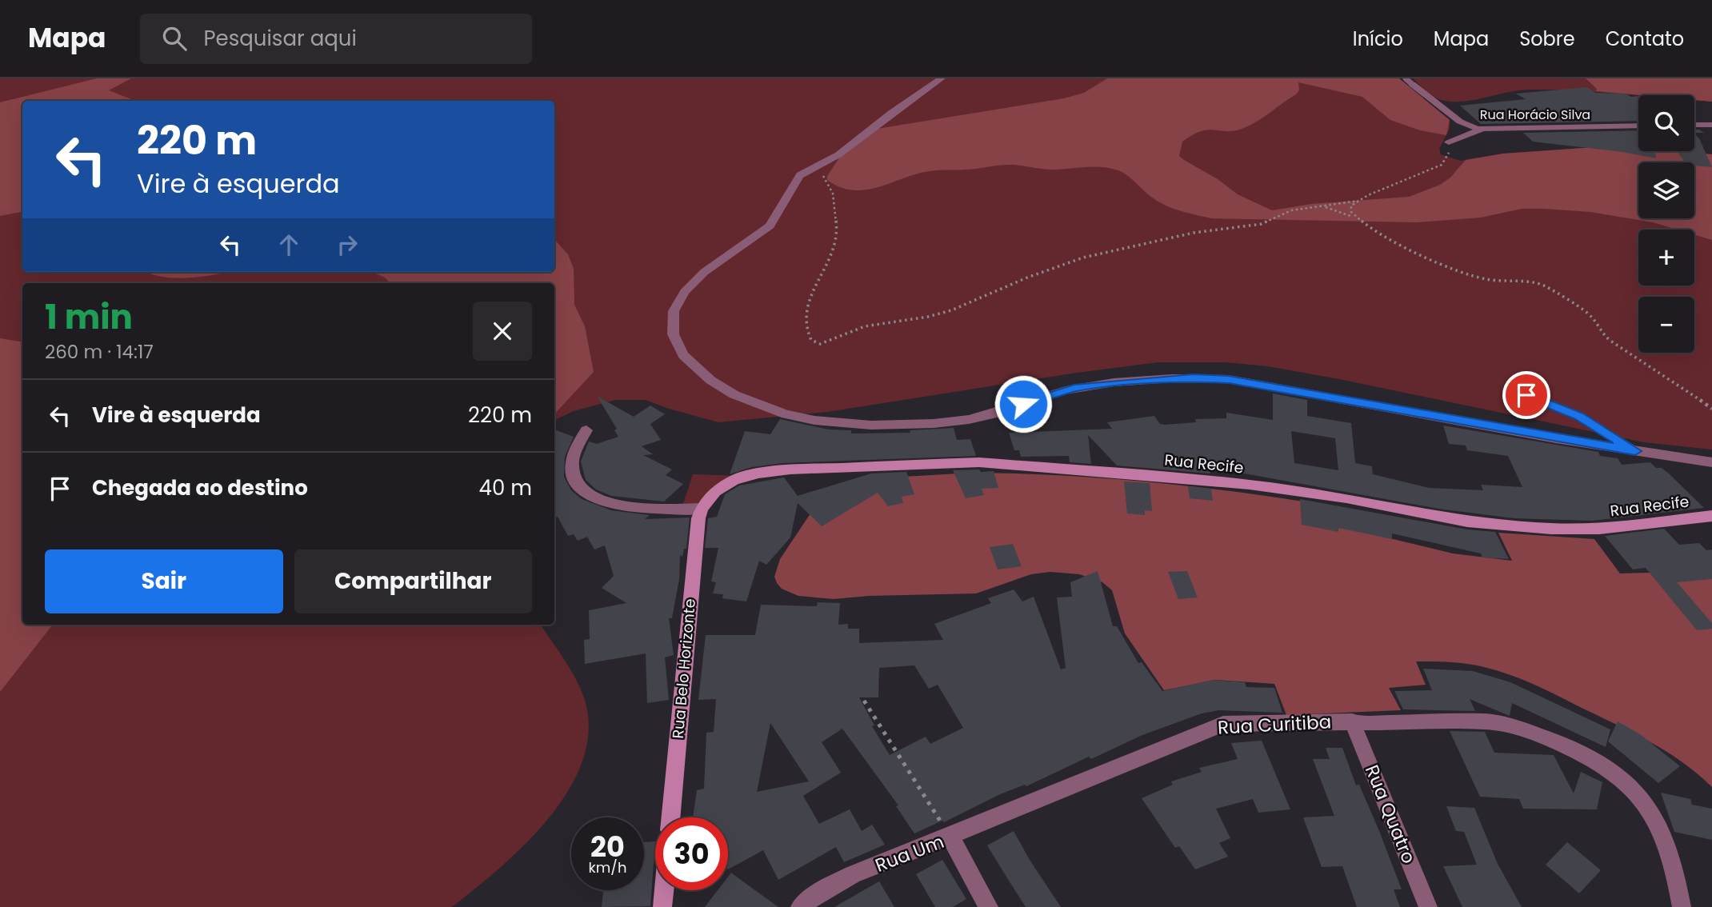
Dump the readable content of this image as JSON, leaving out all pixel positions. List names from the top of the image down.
{
  "streets": {
    "street": [
      "Rua Horácio Silva",
      "Rua Recife",
      "Rua Belo Horizonte",
      "Rua Curitiba",
      "Rua Quatro",
      "Rua Um"
    ]
  },
  "crossings": [
    ["Rua Recife", "Rua Belo Horizonte"],
    ["Rua Curitiba", "Rua Quatro"],
    ["Rua Curitiba", "Rua Um"]
  ],
  "page": {
    "header": "Mapa",
    "search": "Pesquisar aqui",
    "nav": [
      "Início",
      "Mapa",
      "Sobre",
      "Contato"
    ],
    "map_buttons": ["+", "−"],
    "turn": ["220 m", "Vire à esquerda"],
    "heading": ["1 min", "260 m · 14:17"],
    "list": [
      {
        "name": "Vire à esquerda",
        "value": "220 m"
      },
      {
        "name": "Chegada ao destino",
        "value": "40 m"
      }
    ],
    "buttons": ["Sair", "Compartilhar"],
    "speed": "20 km/h",
    "limit": "30"
  }
}
